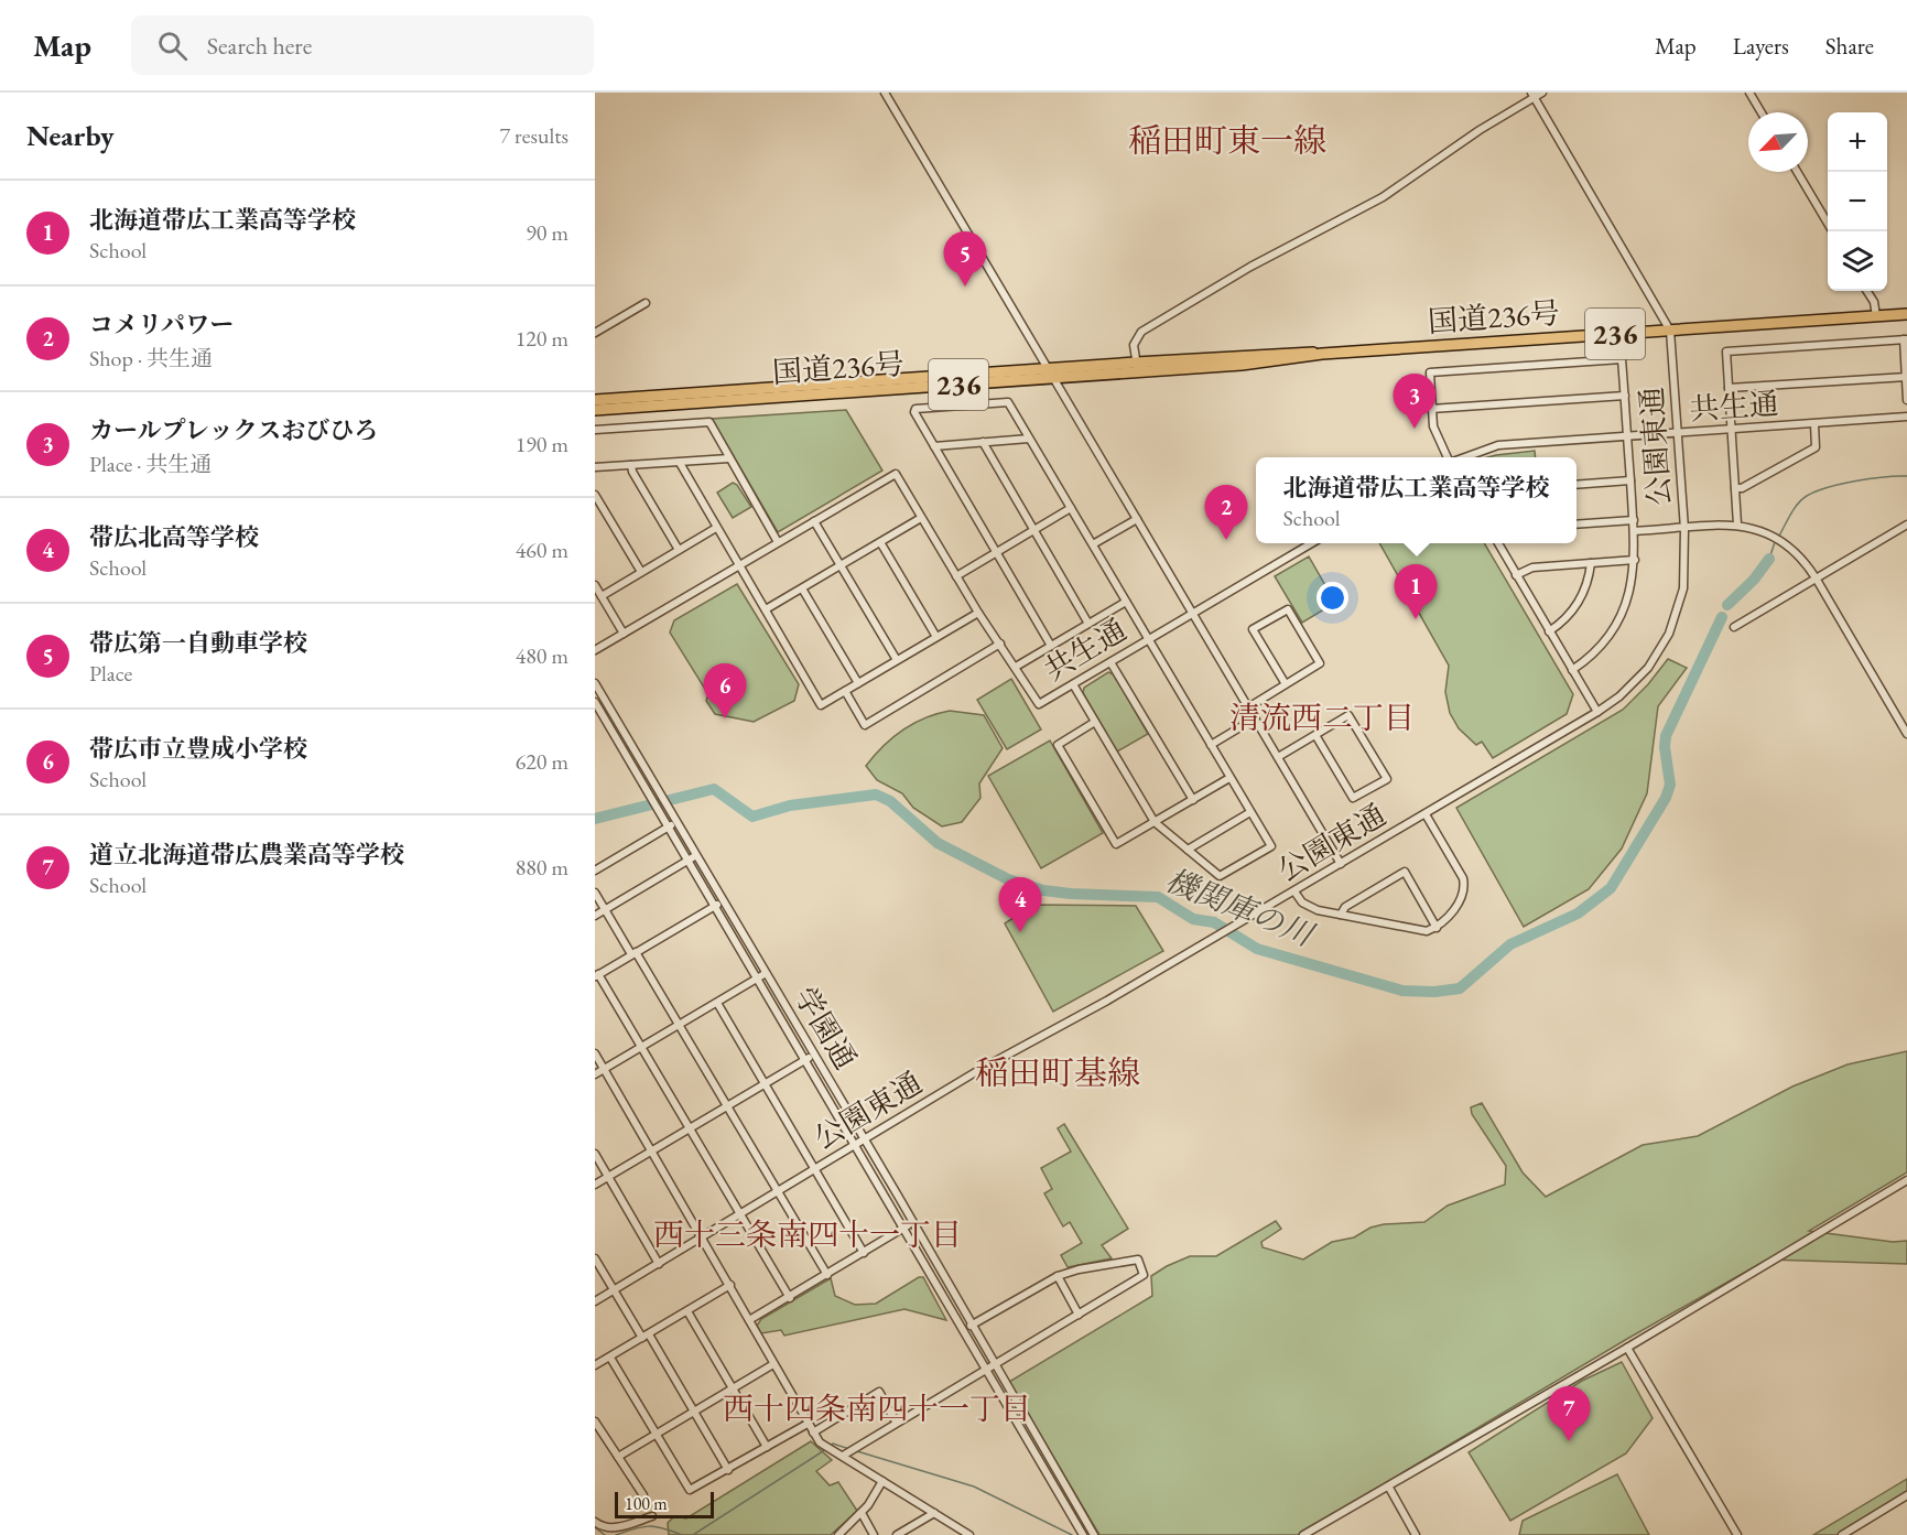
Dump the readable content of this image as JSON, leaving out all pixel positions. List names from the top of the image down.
{
  "streets": {
    "highway": ["国道236号", "236"],
    "street": ["共生通", "公園東通", "学園通"]
  },
  "crossings": [
    ["国道236号", "公園東通"],
    ["共生通", "公園東通"],
    ["公園東通", "学園通"]
  ],
  "districts": [
    "稲田町東一線",
    "清流西二丁目",
    "稲田町基線",
    "西十三条南四十一丁目",
    "西十四条南四十一丁目"
  ],
  "water": ["機関庫の川"],
  "scale_bar": "100 m",
  "north": "bottom left",
  "page": {
    "header": "Map",
    "search": "Search here",
    "nav": ["Map", "Layers", "Share"],
    "heading": ["Nearby", "7 results"],
    "map_buttons": ["+", "−"],
    "list": [
      {
        "mark": "1",
        "name": "北海道帯広工業高等学校",
        "note": "School",
        "value": "90 m"
      },
      {
        "mark": "2",
        "name": "コメリパワー",
        "note": "Shop · 共生通",
        "value": "120 m"
      },
      {
        "mark": "3",
        "name": "カールプレックスおびひろ",
        "note": "Place · 共生通",
        "value": "190 m"
      },
      {
        "mark": "4",
        "name": "帯広北高等学校",
        "note": "School",
        "value": "460 m"
      },
      {
        "mark": "5",
        "name": "帯広第一自動車学校",
        "note": "Place",
        "value": "480 m"
      },
      {
        "mark": "6",
        "name": "帯広市立豊成小学校",
        "note": "School",
        "value": "620 m"
      },
      {
        "mark": "7",
        "name": "道立北海道帯広農業高等学校",
        "note": "School",
        "value": "880 m"
      }
    ],
    "pins": [
      "5",
      "3",
      "2",
      "1",
      "6",
      "4",
      "7"
    ],
    "popup": ["北海道帯広工業高等学校", "School"],
    "scale": "100 m"
  }
}
